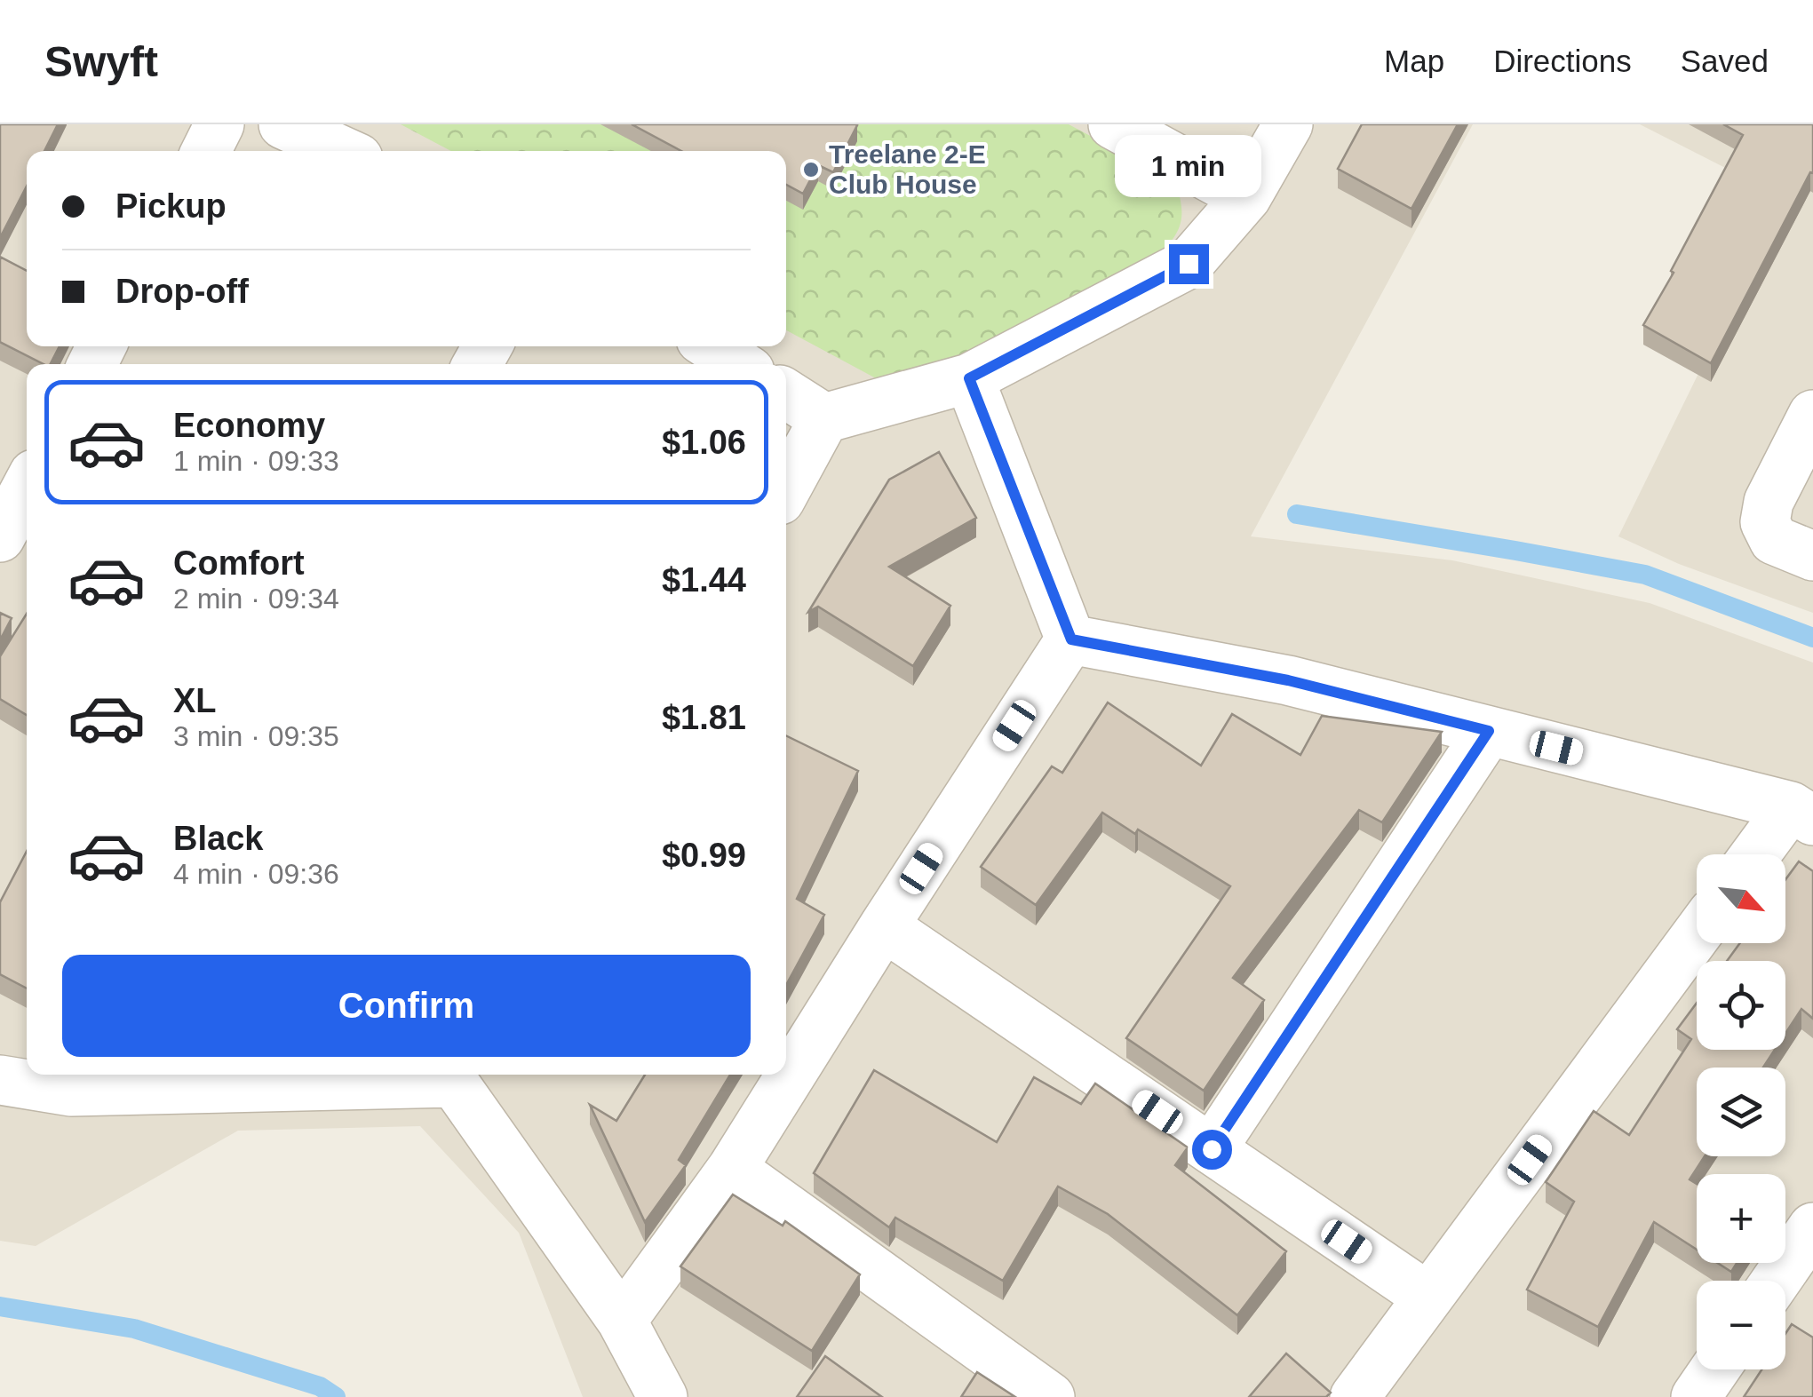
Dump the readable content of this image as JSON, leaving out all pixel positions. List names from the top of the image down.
{
  "places": ["Treelane 2-E Club House"],
  "north": "bottom right",
  "page": {
    "header": "Swyft",
    "nav": ["Map", "Directions", "Saved"],
    "bubble": "1 min",
    "banner": ["Pickup", "Drop-off"],
    "list": [
      {
        "name": "Economy",
        "note": "1 min · 09:33",
        "value": "$1.06"
      },
      {
        "name": "Comfort",
        "note": "2 min · 09:34",
        "value": "$1.44"
      },
      {
        "name": "XL",
        "note": "3 min · 09:35",
        "value": "$1.81"
      },
      {
        "name": "Black",
        "note": "4 min · 09:36",
        "value": "$0.99"
      }
    ],
    "map_buttons": ["+", "−"],
    "buttons": "Confirm"
  }
}
